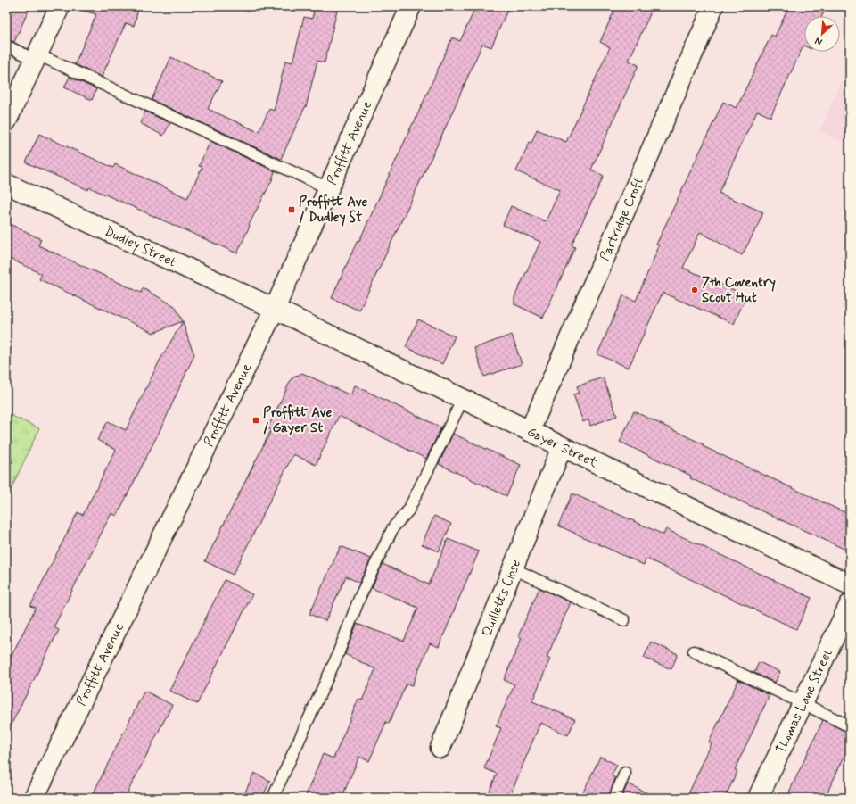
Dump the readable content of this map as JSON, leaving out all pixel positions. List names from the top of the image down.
{
  "streets": {
    "street": [
      "Proffitt Avenue",
      "Partridge Croft",
      "Dudley Street",
      "Gayer Street",
      "Quilletts Close",
      "Thomas Lane Street"
    ]
  },
  "crossings": [
    ["Proffitt Avenue", "Dudley Street"],
    ["Proffitt Avenue", "Gayer Street"],
    ["Partridge Croft", "Gayer Street"],
    ["Dudley Street", "Gayer Street"],
    ["Gayer Street", "Quilletts Close"]
  ],
  "places": {
    "transit": ["Proffitt Ave / Dudley St", "Proffitt Ave / Gayer St"],
    "other": ["7th Coventry Scout Hut"]
  },
  "north": "bottom left"
}
